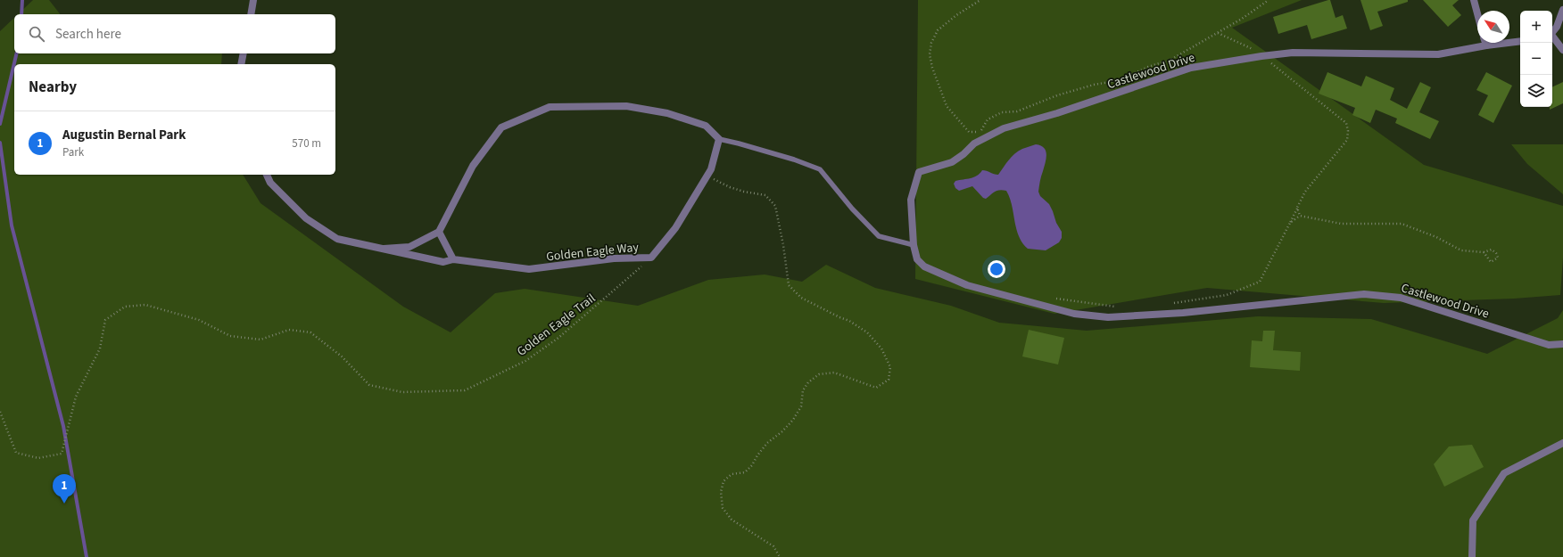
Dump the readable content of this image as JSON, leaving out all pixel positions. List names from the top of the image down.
{
  "streets": {
    "street": ["Castlewood Drive", "Golden Eagle Way"],
    "path": ["Golden Eagle Trail"]
  },
  "crossings": [
    ["Golden Eagle Way", "Golden Eagle Trail"]
  ],
  "north": "top left",
  "page": {
    "map_buttons": ["+", "−"],
    "search": "Search here",
    "heading": "Nearby",
    "list": [
      {
        "mark": "1",
        "name": "Augustin Bernal Park",
        "note": "Park",
        "value": "570 m"
      }
    ],
    "pins": "1"
  }
}
